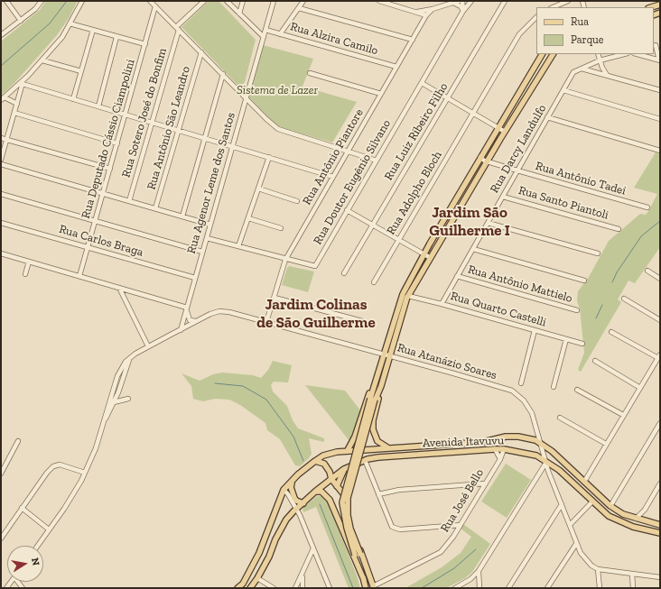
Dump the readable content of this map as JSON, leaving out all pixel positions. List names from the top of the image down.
{
  "streets": {
    "main road": ["Avenida Itavuvu"],
    "street": [
      "Rua Alzira Camilo",
      "Rua Sotero José do Bonfim",
      "Rua Antônio São Leandro",
      "Rua Luiz Ribeiro Filho",
      "Rua Deputado Cássio Ciampolini",
      "Rua Darcy Landulfo",
      "Rua Antônio Piantore",
      "Rua Antônio Tadei",
      "Rua Doutor Eugênio Silvano",
      "Rua Agenor Leme dos Santos",
      "Rua Adolpho Bloch",
      "Rua Santo Piantoli",
      "Rua Carlos Braga",
      "Rua Antônio Mattielo",
      "Rua Quarto Castelli",
      "Rua Atanázio Soares",
      "Rua José Bello"
    ]
  },
  "crossings": [
    ["Rua Alzira Camilo", "Rua Antônio Piantore"],
    ["Rua Alzira Camilo", "Rua Agenor Leme dos Santos"],
    ["Rua Deputado Cássio Ciampolini", "Rua Carlos Braga"],
    ["Rua Darcy Landulfo", "Rua Antônio Tadei"],
    ["Rua Darcy Landulfo", "Rua Santo Piantoli"],
    ["Rua Darcy Landulfo", "Rua Antônio Mattielo"],
    ["Rua Darcy Landulfo", "Rua Quarto Castelli"],
    ["Rua Antônio Piantore", "Rua Doutor Eugênio Silvano"],
    ["Rua Antônio Piantore", "Rua Atanázio Soares"],
    ["Rua Doutor Eugênio Silvano", "Rua Agenor Leme dos Santos"],
    ["Rua Agenor Leme dos Santos", "Rua Carlos Braga"],
    ["Rua Agenor Leme dos Santos", "Rua Atanázio Soares"],
    ["Rua Atanázio Soares", "Avenida Itavuvu"],
    ["Avenida Itavuvu", "Rua José Bello"]
  ],
  "districts": ["Jardim São Guilherme I", "Jardim Colinas de São Guilherme"],
  "parks": ["Sistema de Lazer"],
  "legend": ["Rua", "Parque"],
  "north": "right"
}
